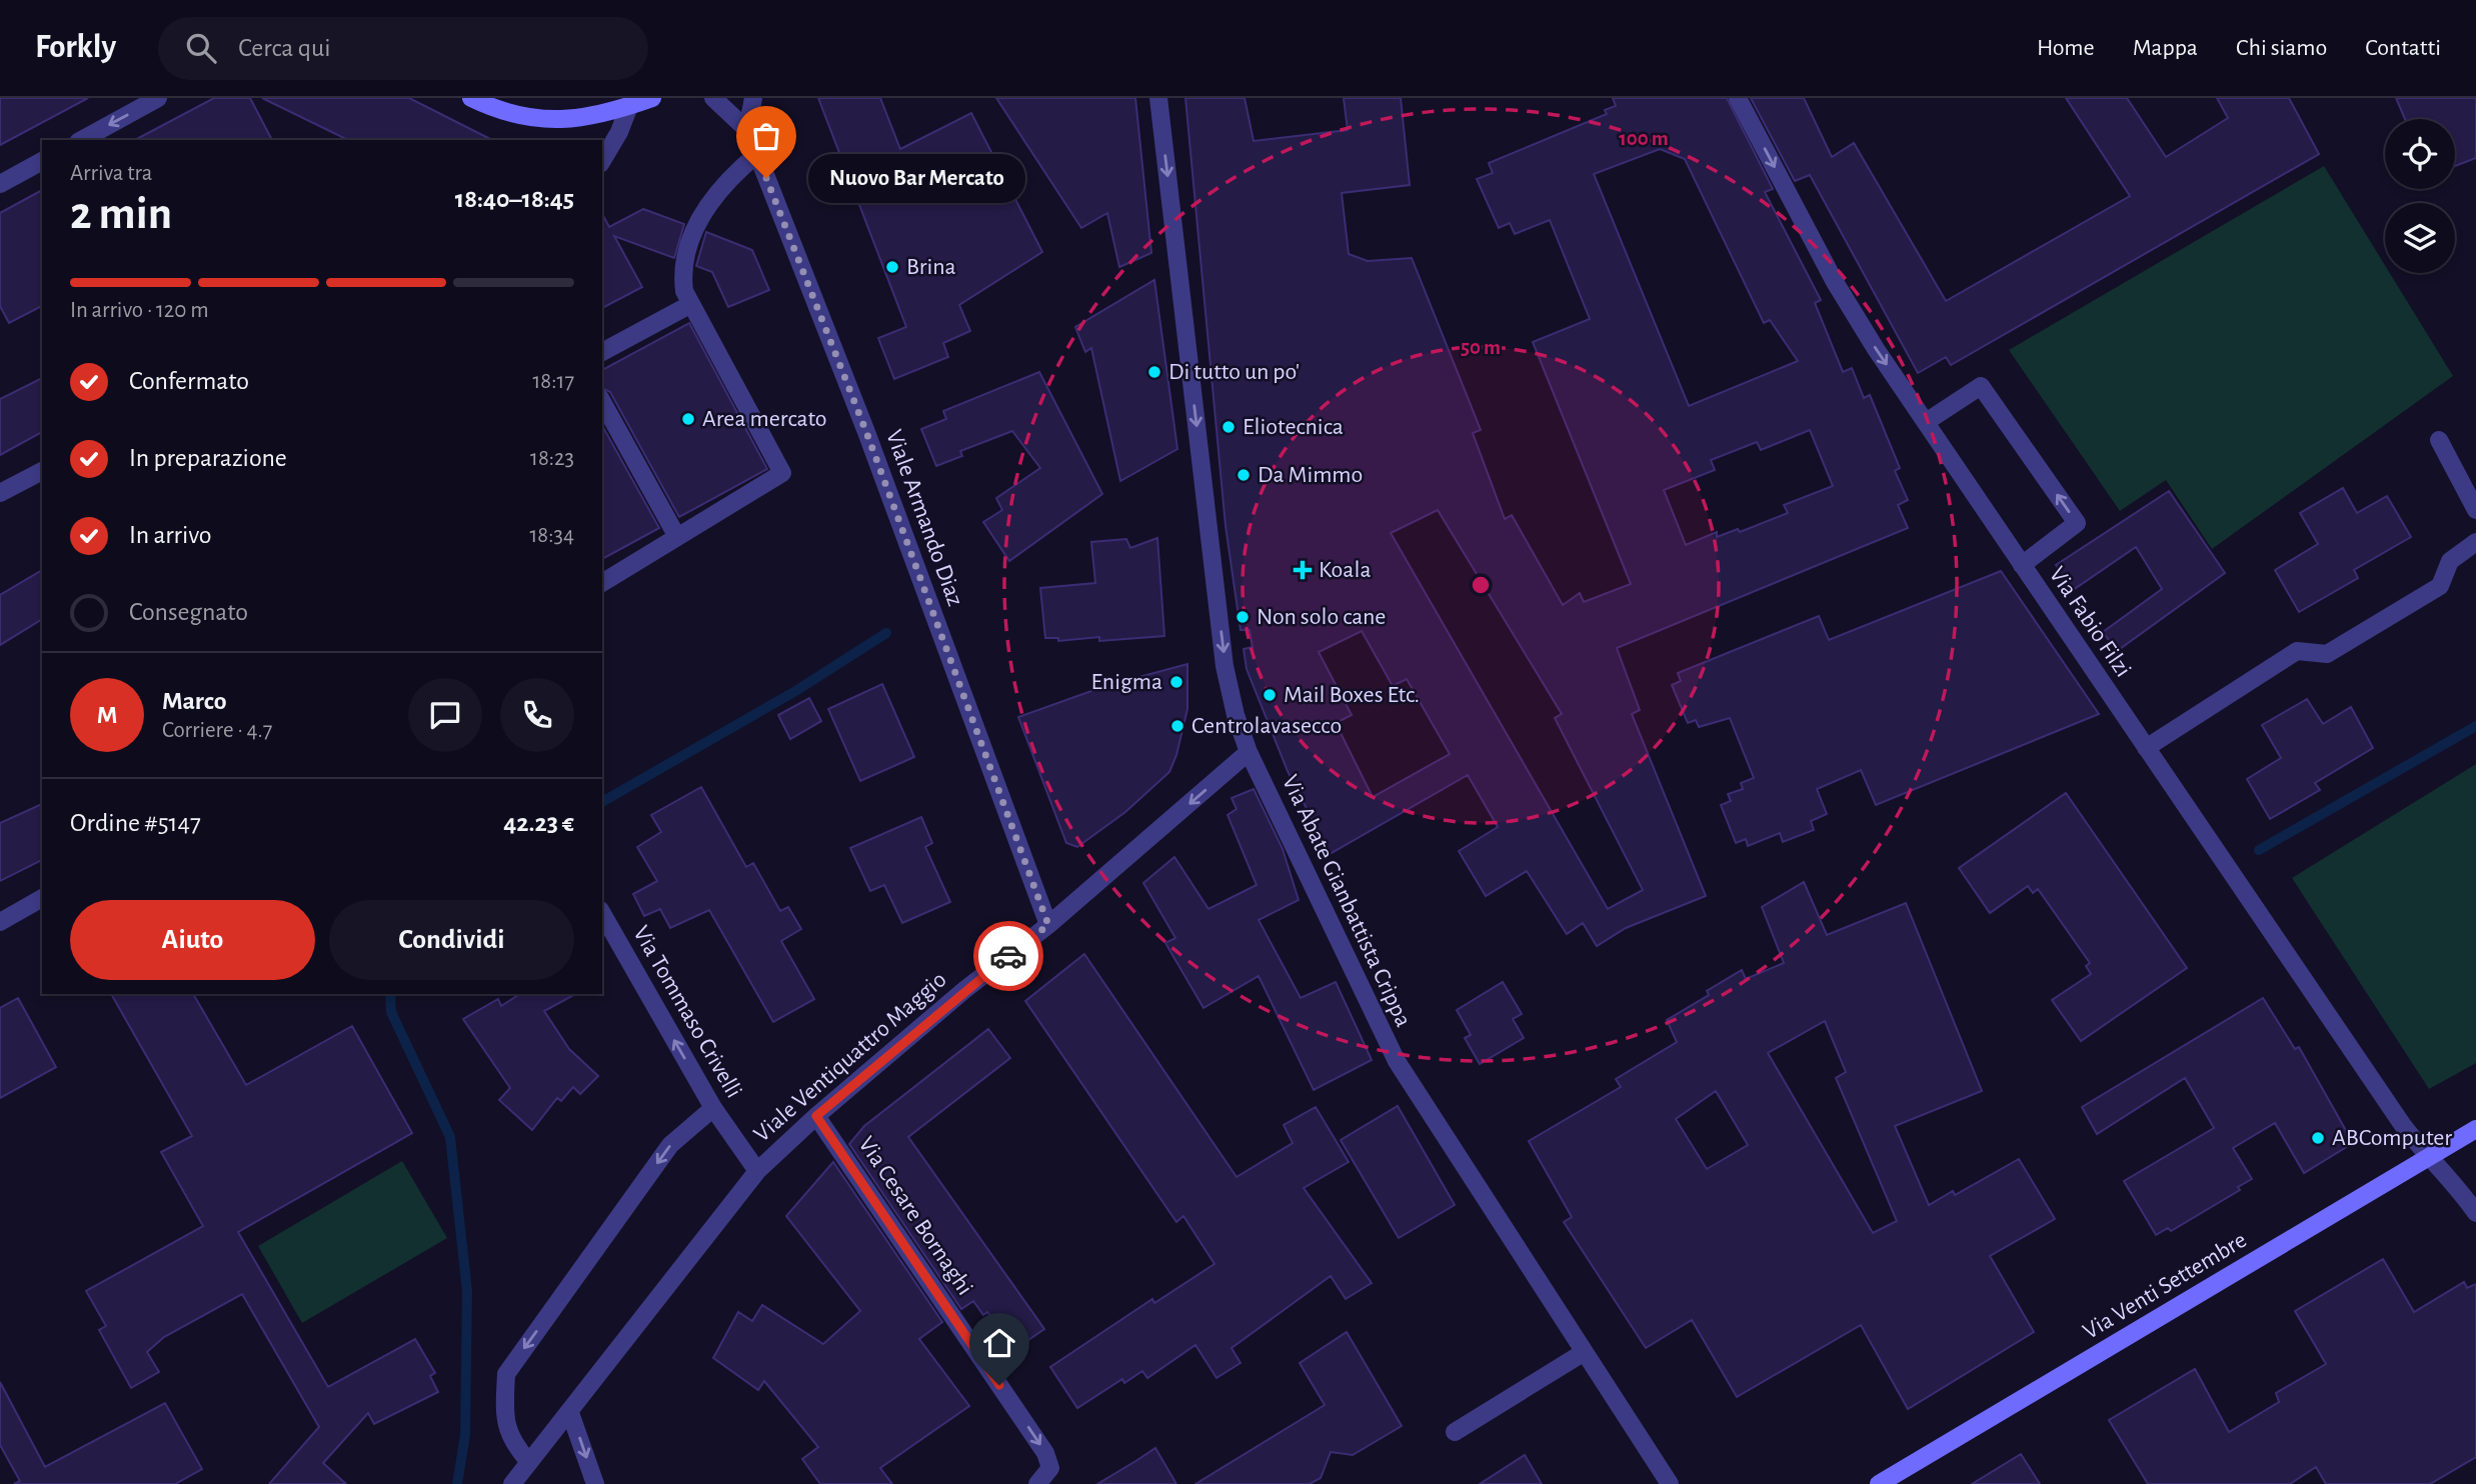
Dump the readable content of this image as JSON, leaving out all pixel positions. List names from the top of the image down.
{
  "streets": {
    "street": [
      "Viale Armando Diaz",
      "Via Fabio Filzi",
      "Via Abate Gianbattista Crippa",
      "Via Tommaso Crivelli",
      "Viale Ventiquattro Maggio",
      "Via Cesare Bornaghi",
      "Via Venti Settembre"
    ]
  },
  "crossings": [
    ["Viale Armando Diaz", "Viale Ventiquattro Maggio"],
    ["Via Fabio Filzi", "Via Venti Settembre"],
    ["Via Abate Gianbattista Crippa", "Viale Ventiquattro Maggio"],
    ["Via Tommaso Crivelli", "Viale Ventiquattro Maggio"],
    ["Viale Ventiquattro Maggio", "Via Cesare Bornaghi"]
  ],
  "one_way": ["Via Abate Gianbattista Crippa", "Via Tommaso Crivelli", "Via Cesare Bornaghi"],
  "places": {
    "other": [
      "Nuovo Bar Mercato",
      "Brina",
      "Di tutto un po'",
      "Area mercato",
      "Eliotecnica",
      "Da Mimmo",
      "Non solo cane",
      "Enigma",
      "Mail Boxes Etc.",
      "Centrolavasecco",
      "ABComputer"
    ],
    "health": ["Koala"]
  },
  "page": {
    "header": "Forkly",
    "search": "Cerca qui",
    "nav": [
      "Home",
      "Mappa",
      "Chi siamo",
      "Contatti"
    ],
    "heading": ["2 min", "Arriva tra", "18:40–18:45"],
    "panel": [
      "Marco",
      "Corriere · 4.7",
      "Ordine #5147",
      "42.23 €"
    ],
    "bubble": "Nuovo Bar Mercato",
    "bar": "In arrivo · 120 m",
    "list": [
      ["Confermato", "18:17"],
      ["In preparazione", "18:23"],
      ["In arrivo", "18:34"],
      "Consegnato"
    ],
    "round": "M",
    "buttons": ["Aiuto", "Condividi"]
  },
  "rings": ["100 m", "50 m"]
}
